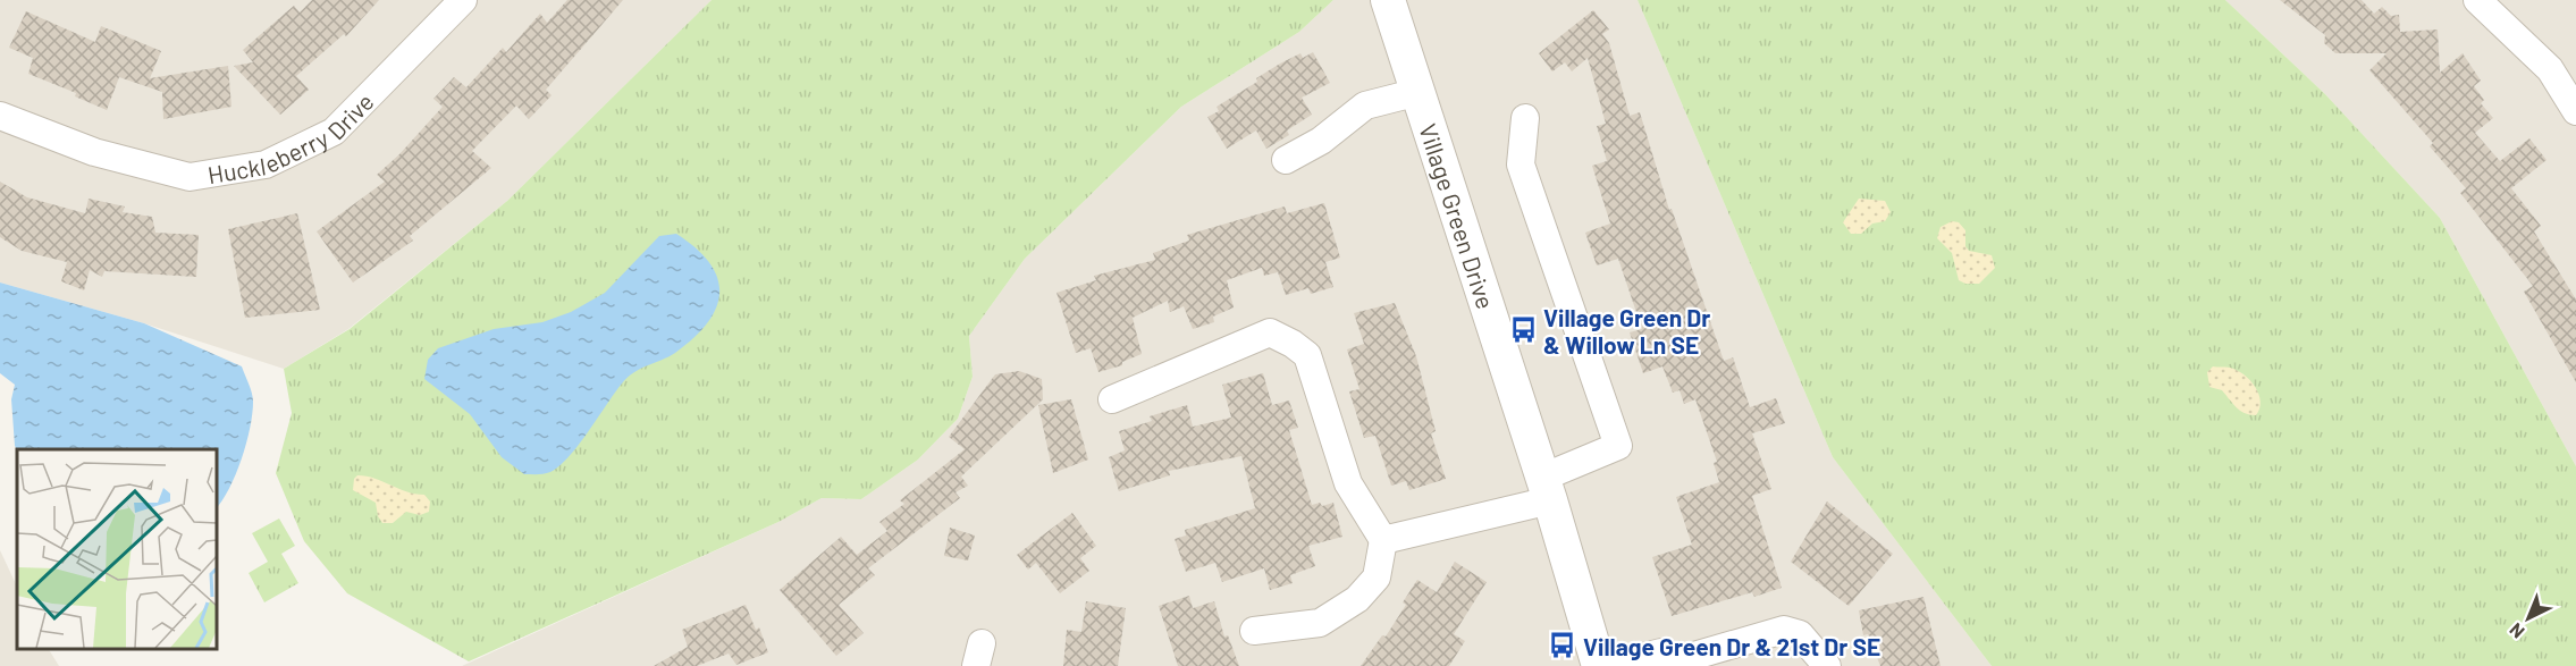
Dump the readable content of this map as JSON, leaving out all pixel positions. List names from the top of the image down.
{
  "streets": {
    "street": ["Huckleberry Drive", "Village Green Drive"]
  },
  "places": {
    "bus stop": ["Village Green Dr & Willow Ln SE", "Village Green Dr & 21st Dr SE"]
  },
  "north": "bottom left"
}
